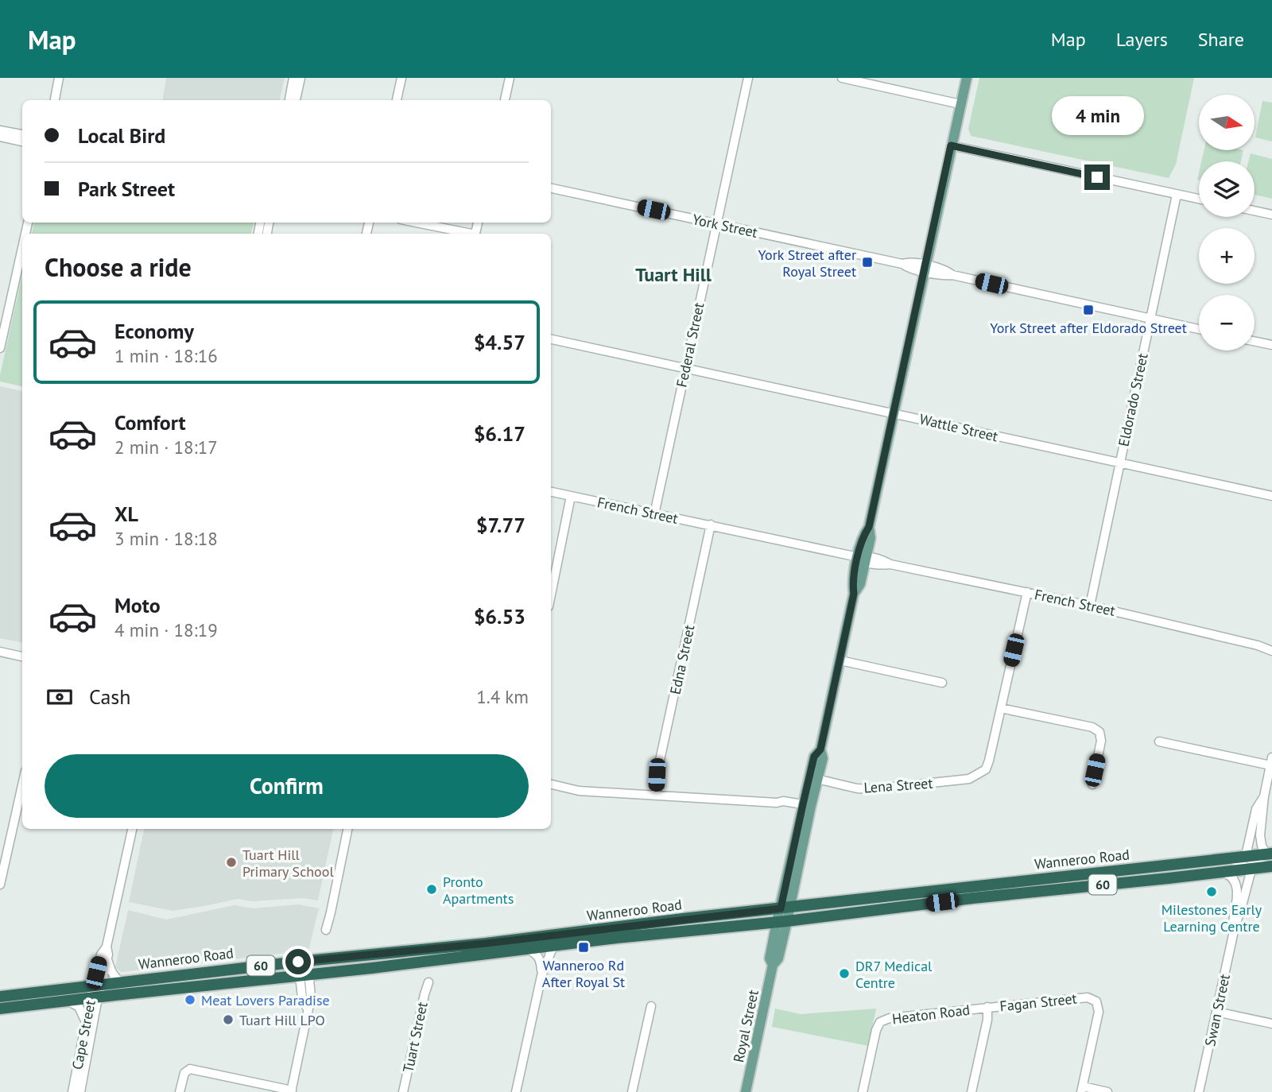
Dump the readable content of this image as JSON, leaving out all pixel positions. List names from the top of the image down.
{
  "streets": {
    "highway": ["Wanneroo Road", "60"],
    "main road": ["Royal Street"],
    "street": [
      "York Street",
      "Federal Street",
      "Eldorado Street",
      "Wattle Street",
      "French Street",
      "Edna Street",
      "Lena Street",
      "Fagan Street",
      "Swan Street",
      "Heaton Road",
      "Cape Street",
      "Tuart Street"
    ]
  },
  "crossings": [
    ["York Street", "Federal Street"],
    ["York Street", "Eldorado Street"],
    ["York Street", "Royal Street"],
    ["Federal Street", "Wattle Street"],
    ["Federal Street", "French Street"],
    ["Eldorado Street", "Wattle Street"],
    ["Eldorado Street", "French Street"],
    ["Wattle Street", "Royal Street"],
    ["French Street", "Edna Street"],
    ["French Street", "Royal Street"],
    ["Lena Street", "Royal Street"],
    ["Wanneroo Road", "Swan Street"],
    ["Wanneroo Road", "Royal Street"],
    ["Wanneroo Road", "Cape Street"],
    ["Fagan Street", "Heaton Road"]
  ],
  "districts": ["Tuart Hill"],
  "places": {
    "transit": ["York Street after Royal Street", "York Street after Eldorado Street", "Wanneroo Rd After Royal St"],
    "other": [
      "Tuart Hill Primary School",
      "Pronto Apartments",
      "Milestones Early Learning Centre",
      "DR7 Medical Centre",
      "Meat Lovers Paradise",
      "Tuart Hill LPO"
    ]
  },
  "north": "right",
  "page": {
    "header": "Map",
    "nav": ["Map", "Layers", "Share"],
    "map_buttons": ["+", "−"],
    "bubble": "4 min",
    "banner": ["Local Bird", "Park Street"],
    "heading": "Choose a ride",
    "list": [
      {
        "name": "Economy",
        "note": "1 min · 18:16",
        "value": "$4.57"
      },
      {
        "name": "Comfort",
        "note": "2 min · 18:17",
        "value": "$6.17"
      },
      {
        "name": "XL",
        "note": "3 min · 18:18",
        "value": "$7.77"
      },
      {
        "name": "Moto",
        "note": "4 min · 18:19",
        "value": "$6.53"
      }
    ],
    "pay": ["Cash", "1.4 km"],
    "buttons": "Confirm"
  }
}
